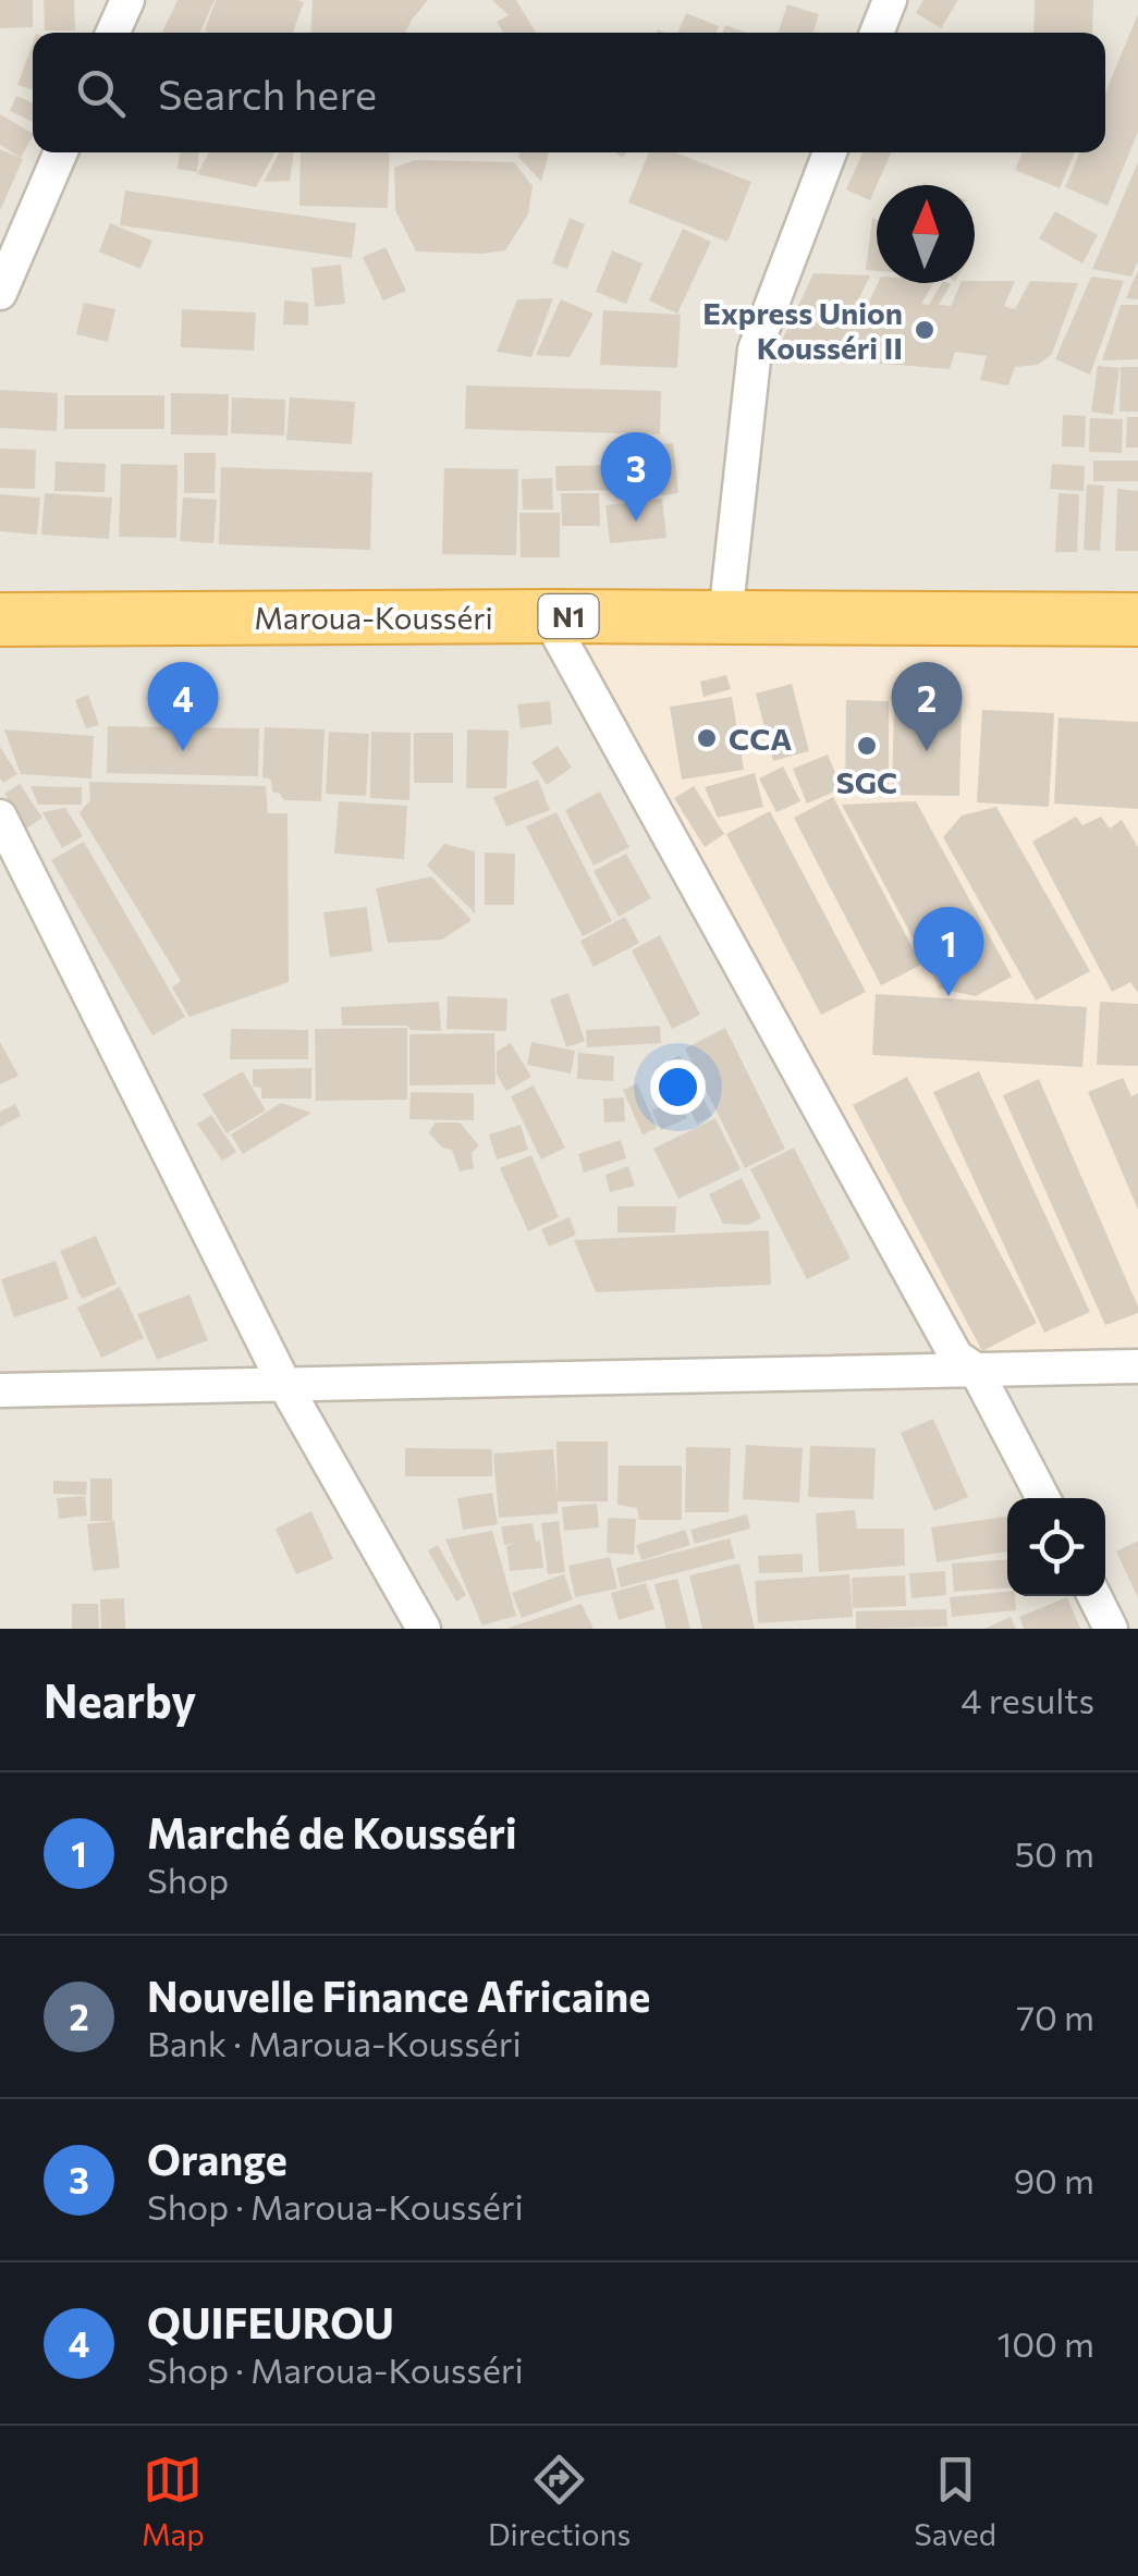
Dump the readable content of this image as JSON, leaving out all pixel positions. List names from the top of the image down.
{
  "streets": {
    "highway": ["N1", "Maroua-Kousséri"]
  },
  "places": ["Express Union Kousséri II", "CCA", "SGC"],
  "north": "top",
  "page": {
    "search": "Search here",
    "pins": [
      "3",
      "2",
      "4",
      "1"
    ],
    "heading": ["Nearby", "4 results"],
    "list": [
      {
        "mark": "1",
        "name": "Marché de Kousséri",
        "note": "Shop",
        "value": "50 m"
      },
      {
        "mark": "2",
        "name": "Nouvelle Finance Africaine",
        "note": "Bank · Maroua-Kousséri",
        "value": "70 m"
      },
      {
        "mark": "3",
        "name": "Orange",
        "note": "Shop · Maroua-Kousséri",
        "value": "90 m"
      },
      {
        "mark": "4",
        "name": "QUIFEUROU",
        "note": "Shop · Maroua-Kousséri",
        "value": "100 m"
      }
    ],
    "nav": ["Map", "Directions", "Saved"]
  }
}
